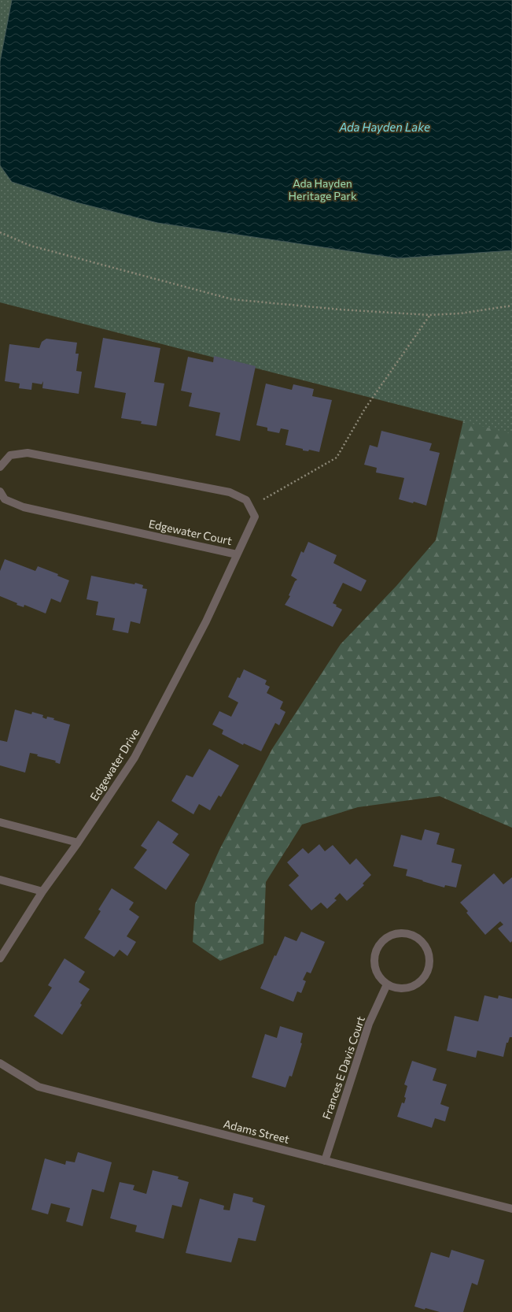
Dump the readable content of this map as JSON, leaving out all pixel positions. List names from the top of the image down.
{
  "streets": {
    "street": [
      "Edgewater Court",
      "Edgewater Drive",
      "Frances E Davis Court",
      "Adams Street"
    ]
  },
  "crossings": [
    ["Edgewater Court", "Edgewater Drive"],
    ["Frances E Davis Court", "Adams Street"]
  ],
  "water": ["Ada Hayden Lake"],
  "parks": ["Ada Hayden Heritage Park"]
}
